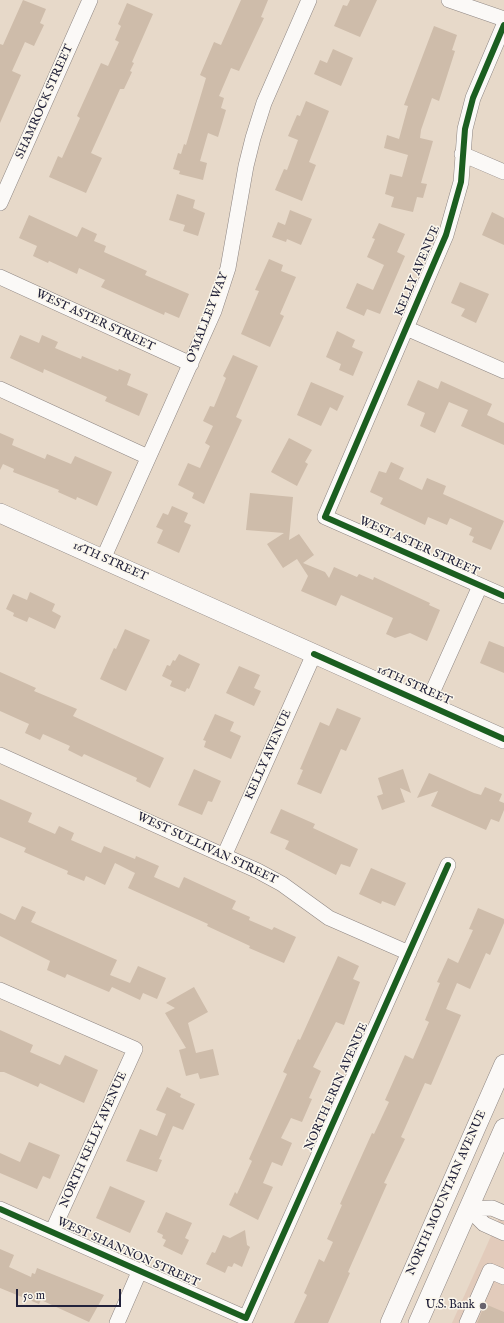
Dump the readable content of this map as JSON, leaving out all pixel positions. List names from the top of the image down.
{
  "streets": {
    "main road": ["16TH STREET", "NORTH MOUNTAIN AVENUE"],
    "street": [
      "SHAMROCK STREET",
      "KELLY AVENUE",
      "O'MALLEY WAY",
      "WEST ASTER STREET",
      "WEST SULLIVAN STREET",
      "NORTH ERIN AVENUE",
      "NORTH KELLY AVENUE",
      "WEST SHANNON STREET"
    ]
  },
  "crossings": [
    ["KELLY AVENUE", "WEST ASTER STREET"],
    ["KELLY AVENUE", "16TH STREET"],
    ["KELLY AVENUE", "WEST SULLIVAN STREET"],
    ["O'MALLEY WAY", "WEST ASTER STREET"],
    ["O'MALLEY WAY", "16TH STREET"],
    ["WEST SULLIVAN STREET", "NORTH ERIN AVENUE"],
    ["NORTH ERIN AVENUE", "WEST SHANNON STREET"],
    ["NORTH KELLY AVENUE", "WEST SHANNON STREET"]
  ],
  "places": ["U.S. Bank"],
  "scale_bar": "50 m"
}
